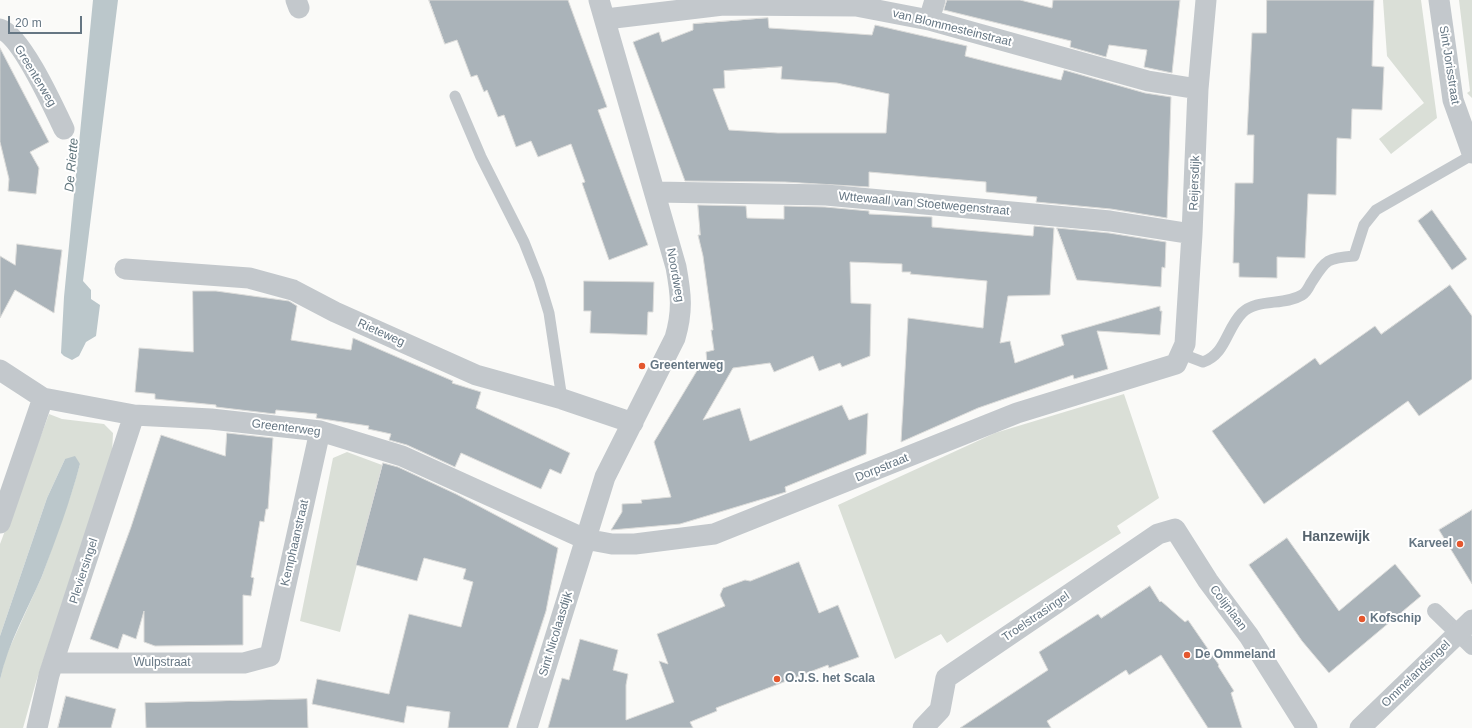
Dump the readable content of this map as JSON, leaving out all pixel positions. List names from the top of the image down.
{
  "streets": {
    "street": [
      "van Blommesteinstraat",
      "Sint Jorisstraat",
      "Greenterweg",
      "Reijersdijk",
      "Wttewaall van Stoetwegenstraat",
      "Noordweg",
      "Rieteweg",
      "Dorpstraat",
      "Kemphaanstraat",
      "Pleviersingel",
      "Colijnlaan",
      "Troelstrasingel",
      "Sint Nicolaasdijk",
      "Wulpstraat",
      "Ommelandsingel"
    ]
  },
  "crossings": [
    ["van Blommesteinstraat", "Reijersdijk"],
    ["van Blommesteinstraat", "Noordweg"],
    ["Greenterweg", "Noordweg"],
    ["Greenterweg", "Dorpstraat"],
    ["Greenterweg", "Kemphaanstraat"],
    ["Greenterweg", "Pleviersingel"],
    ["Greenterweg", "Sint Nicolaasdijk"],
    ["Reijersdijk", "Wttewaall van Stoetwegenstraat"],
    ["Reijersdijk", "Dorpstraat"],
    ["Wttewaall van Stoetwegenstraat", "Noordweg"],
    ["Noordweg", "Rieteweg"],
    ["Noordweg", "Dorpstraat"],
    ["Noordweg", "Sint Nicolaasdijk"],
    ["Dorpstraat", "Sint Nicolaasdijk"],
    ["Kemphaanstraat", "Wulpstraat"],
    ["Pleviersingel", "Wulpstraat"],
    ["Colijnlaan", "Troelstrasingel"]
  ],
  "districts": ["Hanzewijk"],
  "water": ["De Riette"],
  "places": [
    "Greenterweg",
    "Karveel",
    "Kofschip",
    "De Ommeland",
    "O.J.S. het Scala"
  ],
  "scale_bar": "20 m"
}
